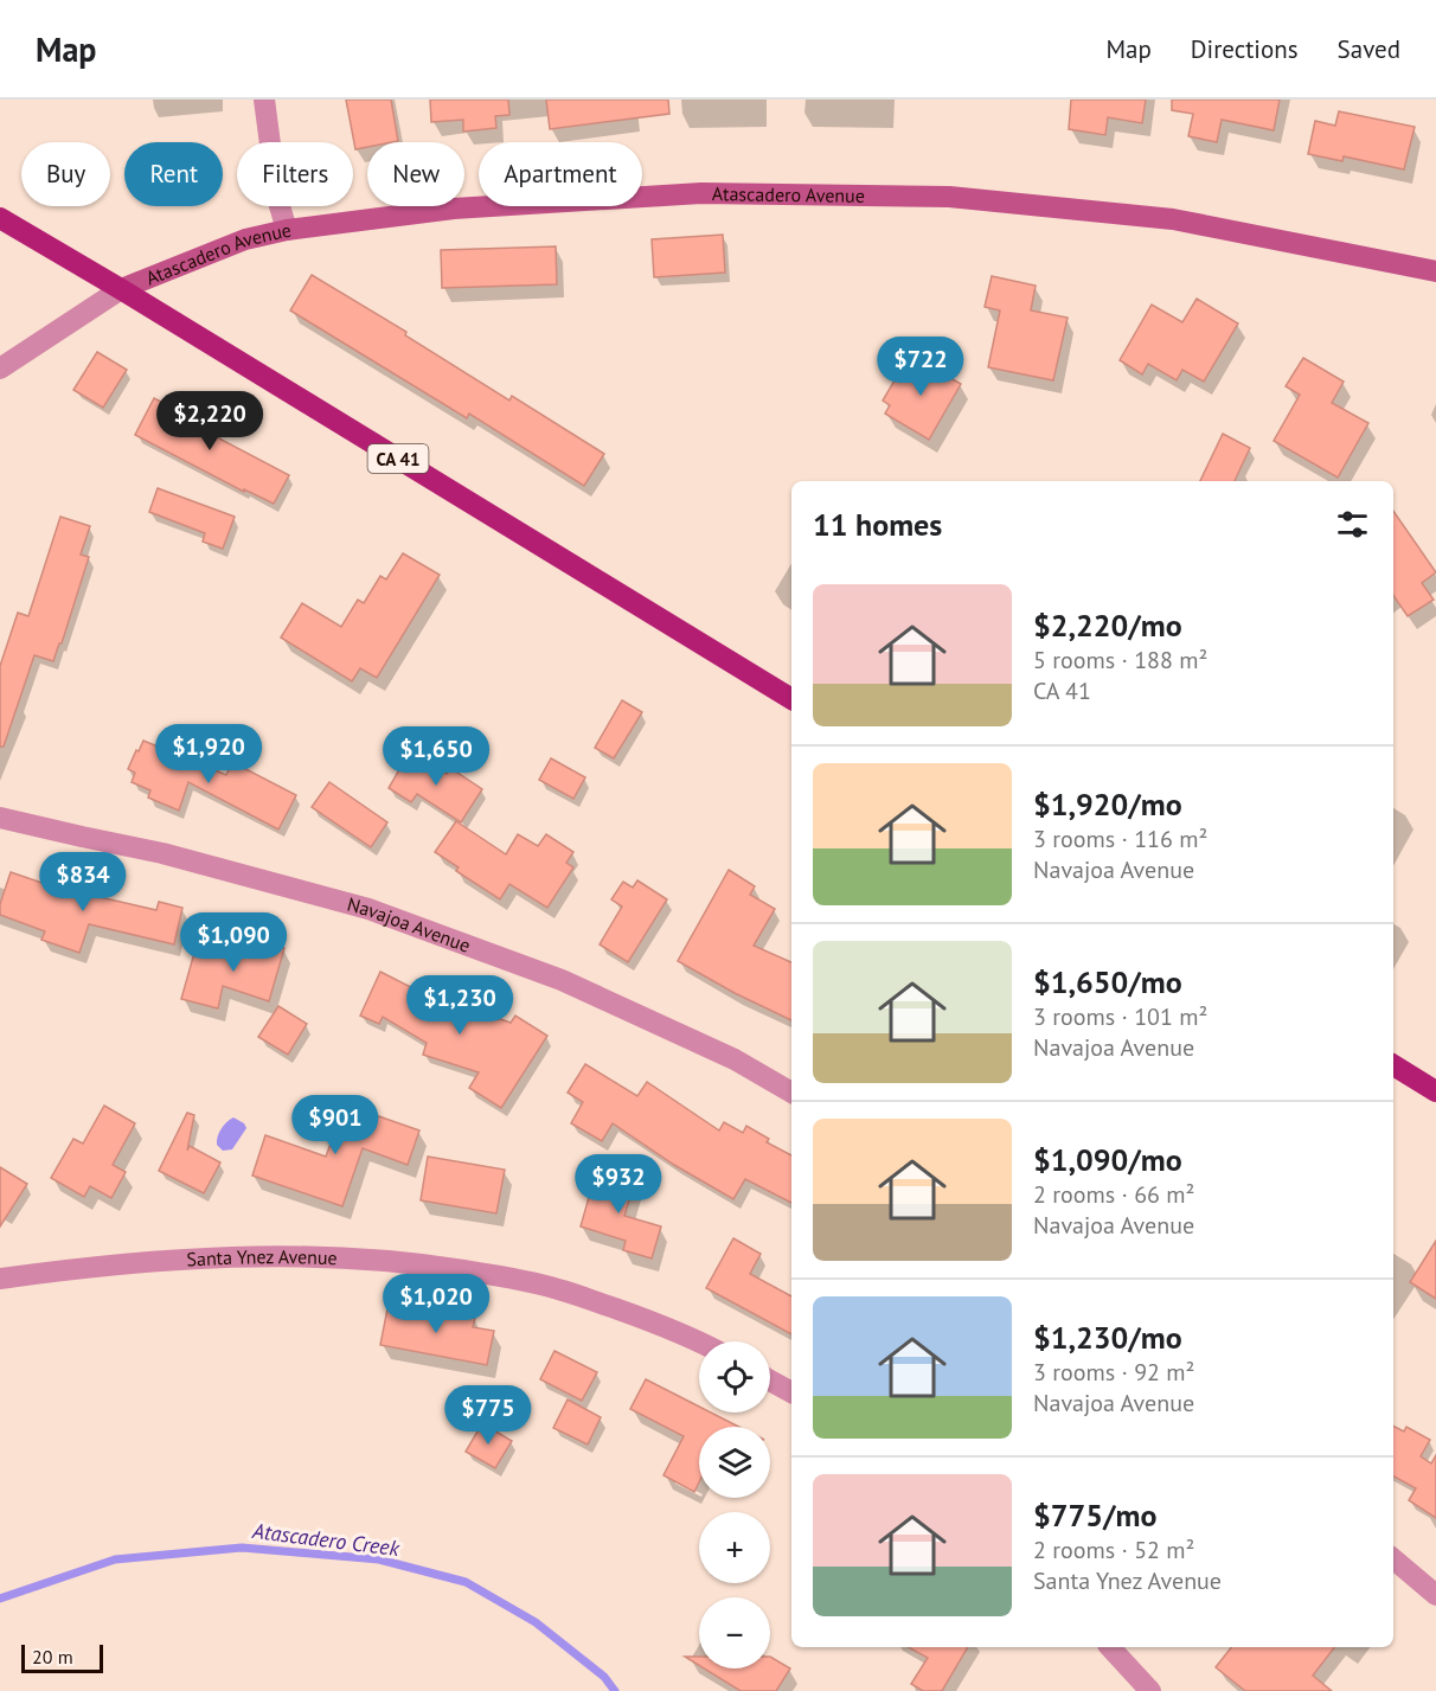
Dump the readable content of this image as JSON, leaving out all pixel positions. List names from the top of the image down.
{
  "streets": {
    "main road": ["Atascadero Avenue", "CA 41"],
    "street": ["Navajoa Avenue", "Santa Ynez Avenue"]
  },
  "crossings": [
    ["Atascadero Avenue", "CA 41"]
  ],
  "water": ["Atascadero Creek"],
  "scale_bar": "20 m",
  "page": {
    "header": "Map",
    "nav": ["Map", "Directions", "Saved"],
    "chip": [
      "Buy",
      "Rent",
      "Filters",
      "New",
      "Apartment"
    ],
    "price": [
      "$722",
      "$2,220",
      "$1,920",
      "$1,650",
      "$834",
      "$1,090",
      "$1,230",
      "$901",
      "$932",
      "$1,020",
      "$775"
    ],
    "heading": "11 homes",
    "list": [
      {
        "name": "$2,220/mo",
        "note": "5 rooms · 188 m² · CA 41"
      },
      {
        "name": "$1,920/mo",
        "note": "3 rooms · 116 m² · Navajoa Avenue"
      },
      {
        "name": "$1,650/mo",
        "note": "3 rooms · 101 m² · Navajoa Avenue"
      },
      {
        "name": "$1,090/mo",
        "note": "2 rooms · 66 m² · Navajoa Avenue"
      },
      {
        "name": "$1,230/mo",
        "note": "3 rooms · 92 m² · Navajoa Avenue"
      },
      {
        "name": "$775/mo",
        "note": "2 rooms · 52 m² · Santa Ynez Avenue"
      }
    ],
    "map_buttons": ["+", "−"],
    "scale": "20 m"
  }
}
